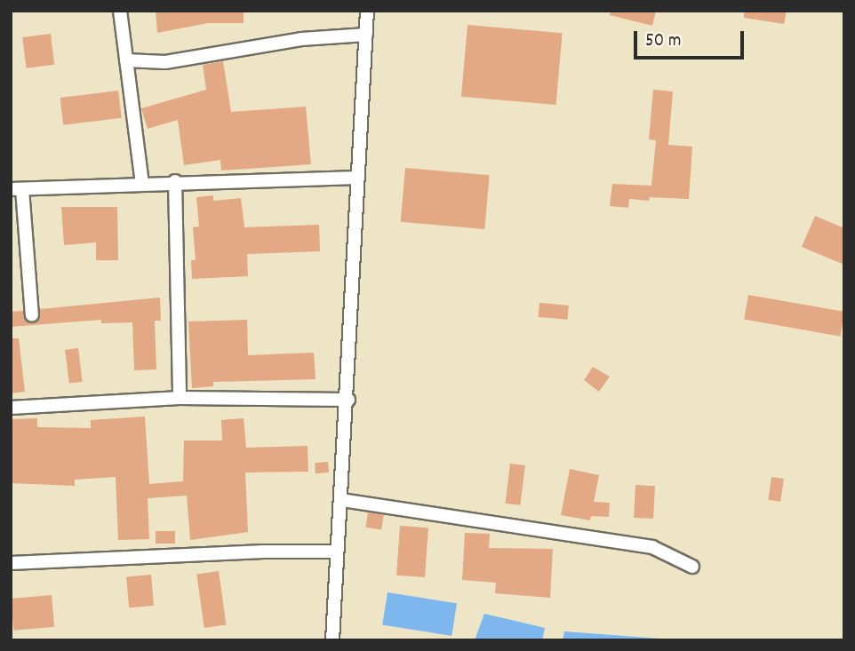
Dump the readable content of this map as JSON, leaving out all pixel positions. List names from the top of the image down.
{
  "scale_bar": "50 m"
}
